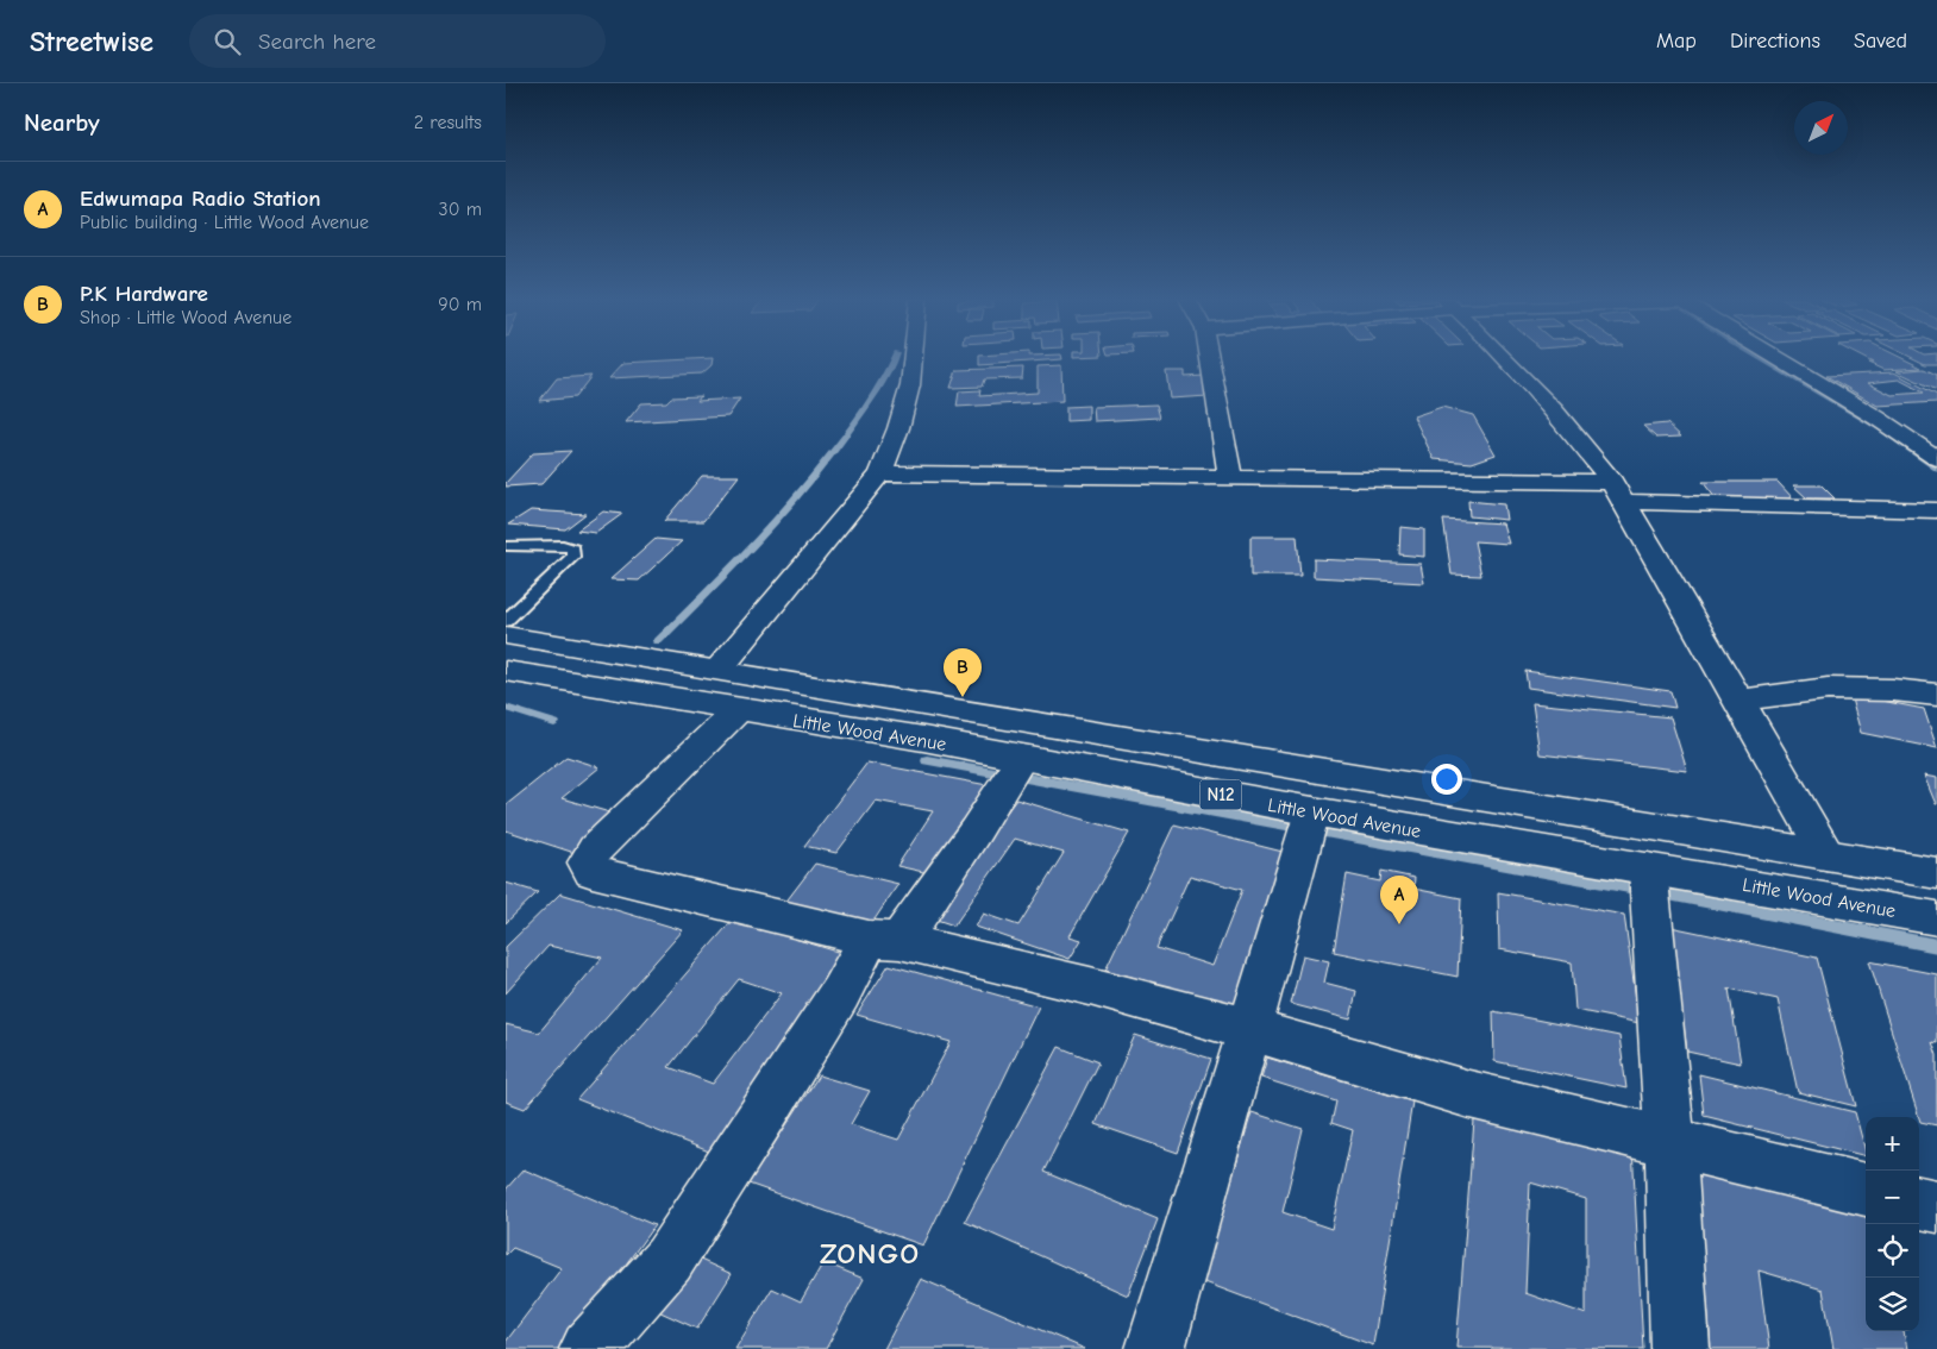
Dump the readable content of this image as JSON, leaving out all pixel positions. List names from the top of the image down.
{
  "streets": {
    "main road": ["Little Wood Avenue", "N12"]
  },
  "districts": ["ZONGO"],
  "north": "top right",
  "page": {
    "header": "Streetwise",
    "search": "Search here",
    "nav": ["Map", "Directions", "Saved"],
    "heading": ["Nearby", "2 results"],
    "list": [
      {
        "mark": "A",
        "name": "Edwumapa Radio Station",
        "note": "Public building · Little Wood Avenue",
        "value": "30 m"
      },
      {
        "mark": "B",
        "name": "P.K Hardware",
        "note": "Shop · Little Wood Avenue",
        "value": "90 m"
      }
    ],
    "pins": ["B", "A"],
    "map_buttons": ["+", "−"]
  }
}
